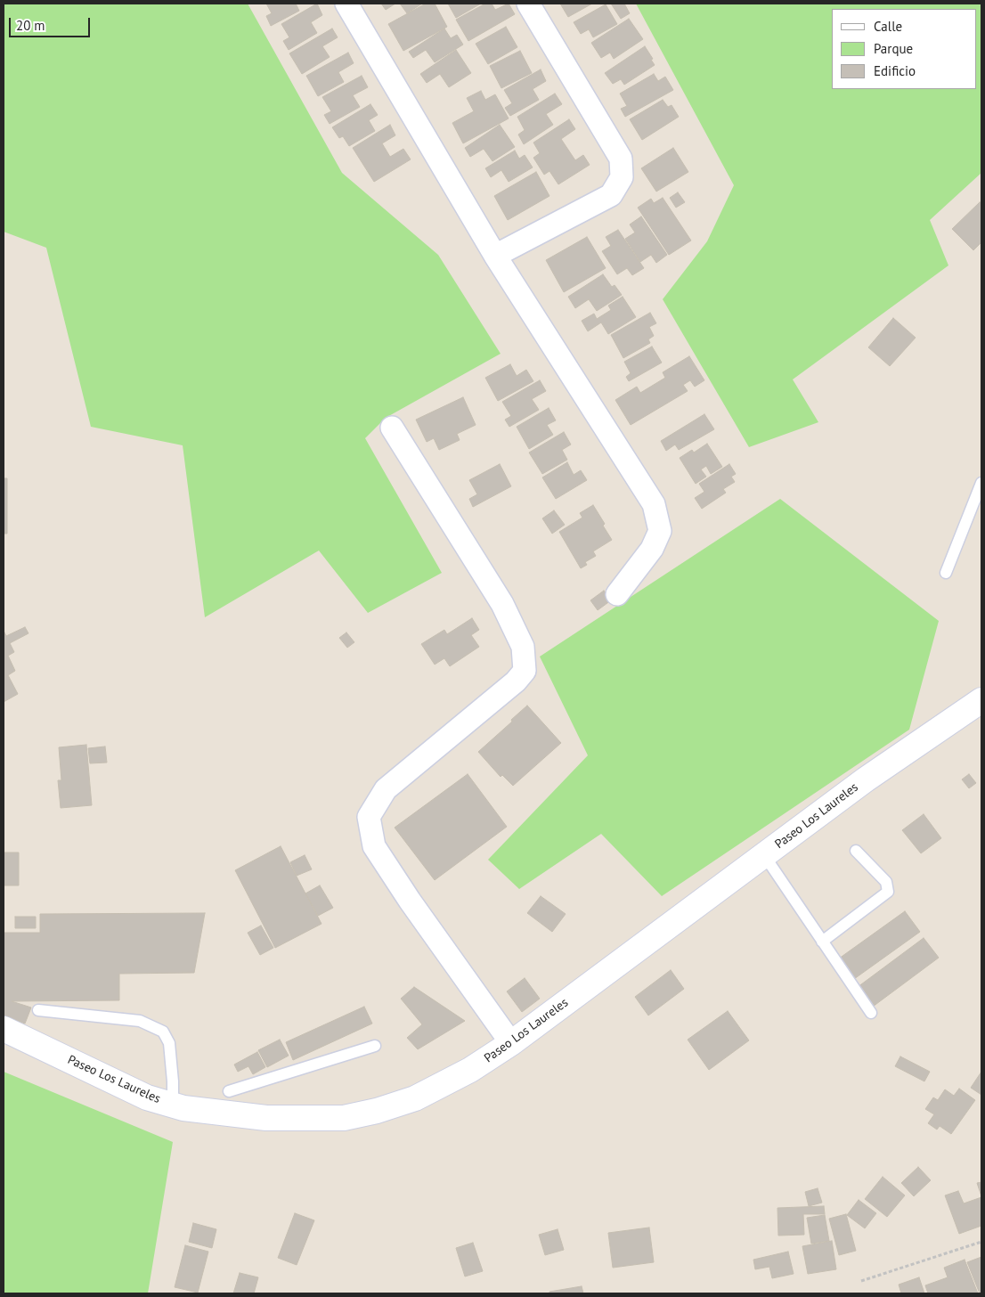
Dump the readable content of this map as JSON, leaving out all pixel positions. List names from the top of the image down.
{
  "streets": {
    "street": ["Paseo Los Laureles"]
  },
  "legend": ["Calle", "Parque", "Edificio"],
  "scale_bar": "20 m"
}
